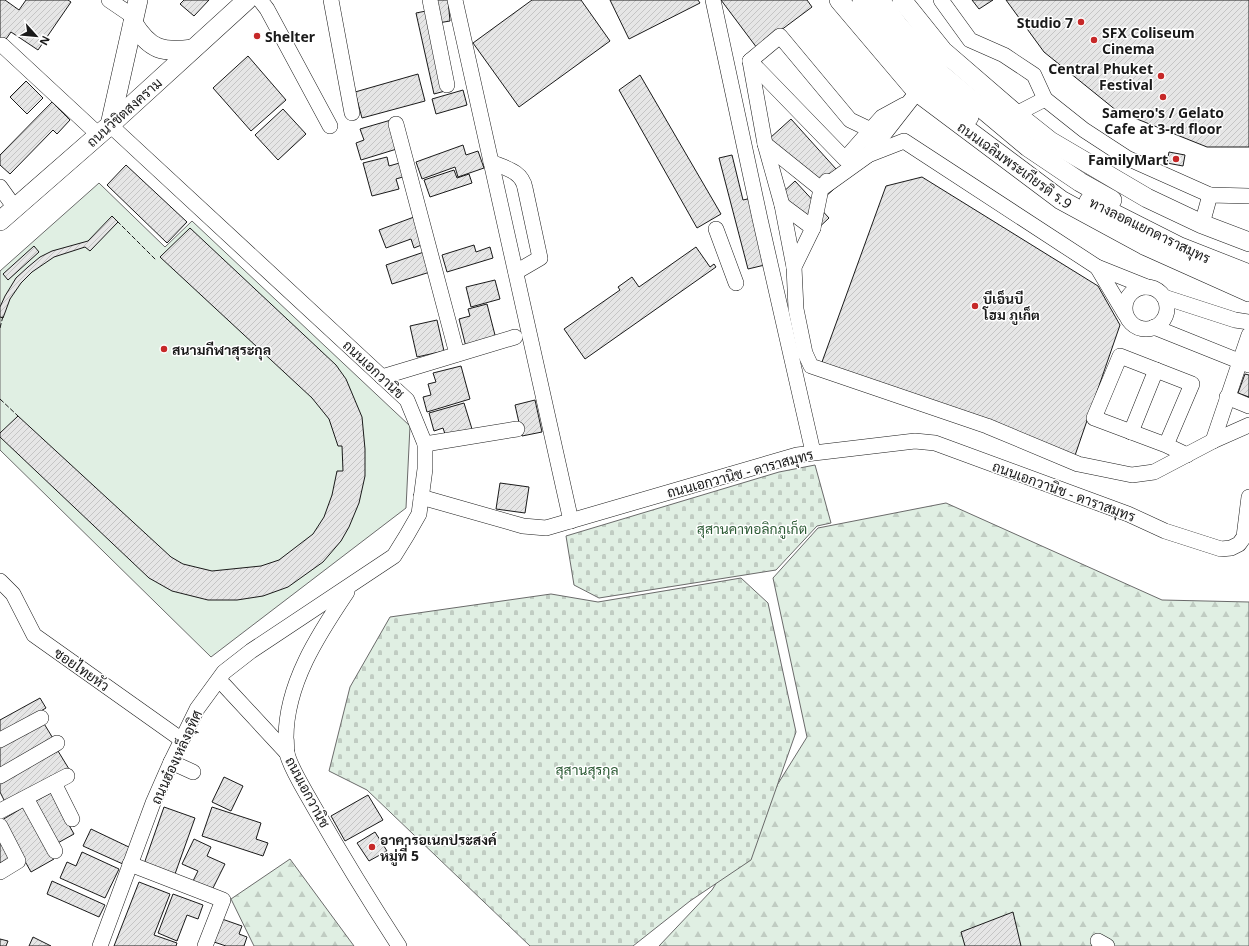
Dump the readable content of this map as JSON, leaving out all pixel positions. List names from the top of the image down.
{
  "streets": {
    "main road": ["ถนนวิชิตสงคราม", "ถนนเฉลิมพระเกียรติ ร.9", "ทางลอดแยกดาราสมุทร"],
    "street": [
      "ถนนเอกวานิช",
      "ถนนเอกวานิช - ดาราสมุทร",
      "ซอยไทยหัว",
      "ถนนฮ๋องเหล็งอุทิศ"
    ]
  },
  "crossings": [
    ["ถนนวิชิตสงคราม", "ถนนเอกวานิช"],
    ["ถนนเอกวานิช", "ถนนเอกวานิช - ดาราสมุทร"],
    ["ถนนเอกวานิช", "ถนนฮ๋องเหล็งอุทิศ"],
    ["ซอยไทยหัว", "ถนนฮ๋องเหล็งอุทิศ"]
  ],
  "parks": ["สุสานคาทอลิกภูเก็ต", "สุสานสุรกุล"],
  "places": [
    "Studio 7",
    "Shelter",
    "SFX Coliseum Cinema",
    "Central Phuket Festival",
    "Samero's / Gelato Cafe at 3-rd floor",
    "FamilyMart",
    "บีเอ็นบี โฮม ภูเก็ต",
    "สนามกีฬาสุระกุล",
    "อาคารอเนกประสงค์ หมู่ที่ 5"
  ],
  "north": "bottom right"
}
